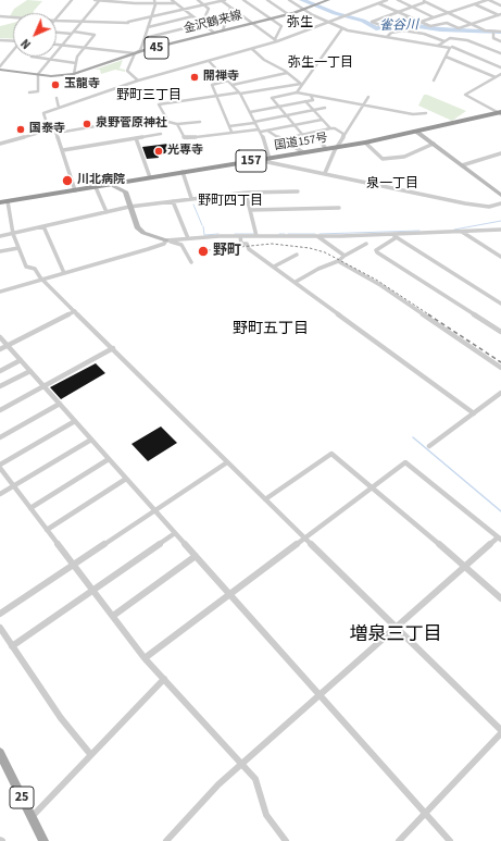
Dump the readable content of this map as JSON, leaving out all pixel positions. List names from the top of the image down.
{
  "streets": {
    "highway": ["国道157号", "157"],
    "main road": ["金沢鶴来線", "45", "25"]
  },
  "districts": [
    "弥生",
    "弥生一丁目",
    "野町三丁目",
    "泉一丁目",
    "野町四丁目",
    "野町五丁目",
    "増泉三丁目"
  ],
  "water": ["雀谷川"],
  "places": [
    "開禅寺",
    "玉龍寺",
    "泉野菅原神社",
    "国泰寺",
    "光専寺",
    "川北病院",
    "野町"
  ],
  "north": "bottom left"
}
